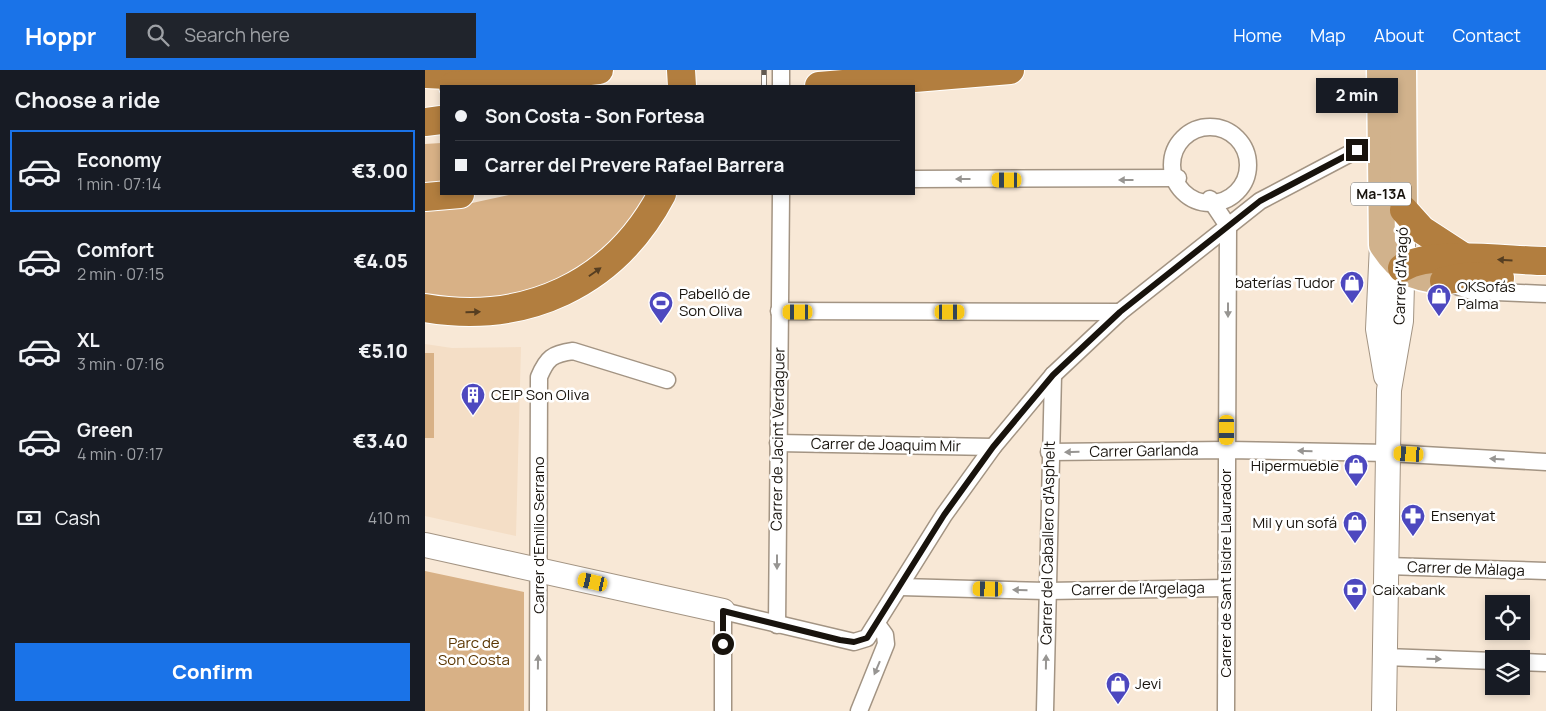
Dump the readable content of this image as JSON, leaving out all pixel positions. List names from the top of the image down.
{
  "streets": {
    "main road": ["Ma-13A", "Carrer d'Aragó"],
    "street": [
      "Carrer de Jacint Verdaguer",
      "Carrer de Joaquim Mir",
      "Carrer Garlanda",
      "Carrer d'Emilio Serrano",
      "Carrer del Caballero d'Asphelt",
      "Carrer de Màlaga",
      "Carrer de Sant Isidre Llaurador",
      "Carrer de l'Argelaga"
    ]
  },
  "crossings": [
    ["Carrer d'Aragó", "Carrer Garlanda"],
    ["Carrer d'Aragó", "Carrer de Màlaga"],
    ["Carrer de Jacint Verdaguer", "Carrer de Joaquim Mir"],
    ["Carrer Garlanda", "Carrer del Caballero d'Asphelt"],
    ["Carrer Garlanda", "Carrer de Sant Isidre Llaurador"],
    ["Carrer del Caballero d'Asphelt", "Carrer de l'Argelaga"],
    ["Carrer de Sant Isidre Llaurador", "Carrer de l'Argelaga"]
  ],
  "one_way": [
    "Carrer de Jacint Verdaguer",
    "Carrer Garlanda",
    "Carrer del Caballero d'Asphelt",
    "Carrer de Sant Isidre Llaurador",
    "Carrer de l'Argelaga"
  ],
  "parks": ["Parc de Son Costa"],
  "places": {
    "shop": [
      "baterías Tudor",
      "OKSofás Palma",
      "Hipermueble",
      "Mil y un sofá",
      "Jevi"
    ],
    "sports": ["Pabelló de Son Oliva"],
    "building": ["CEIP Son Oliva"],
    "pharmacy": ["Ensenyat"],
    "bank": ["Caixabank"]
  },
  "page": {
    "header": "Hoppr",
    "search": "Search here",
    "nav": [
      "Home",
      "Map",
      "About",
      "Contact"
    ],
    "heading": "Choose a ride",
    "bubble": "2 min",
    "banner": ["Son Costa - Son Fortesa", "Carrer del Prevere Rafael Barrera"],
    "list": [
      {
        "name": "Economy",
        "note": "1 min · 07:14",
        "value": "€3.00"
      },
      {
        "name": "Comfort",
        "note": "2 min · 07:15",
        "value": "€4.05"
      },
      {
        "name": "XL",
        "note": "3 min · 07:16",
        "value": "€5.10"
      },
      {
        "name": "Green",
        "note": "4 min · 07:17",
        "value": "€3.40"
      }
    ],
    "pay": ["Cash", "410 m"],
    "buttons": "Confirm"
  }
}
